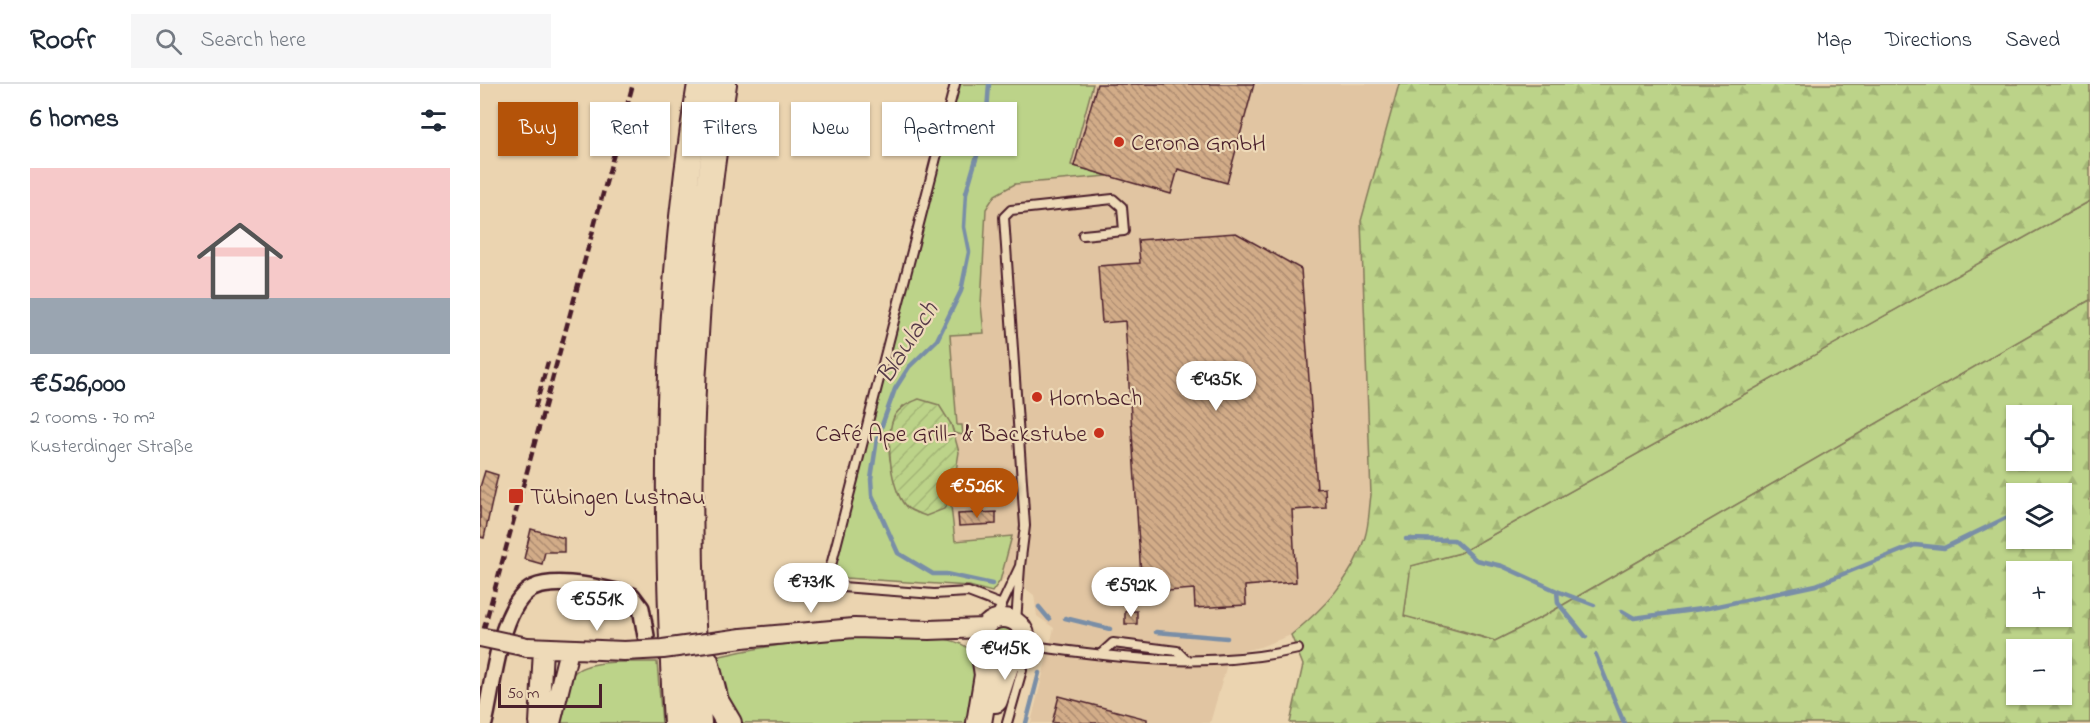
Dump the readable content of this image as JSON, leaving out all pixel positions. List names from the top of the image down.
{
  "water": ["Blaulach"],
  "places": {
    "other": ["Cerona GmbH", "Hornbach", "Café Ape Grill- & Backstube"],
    "transit": ["Tübingen Lustnau"]
  },
  "scale_bar": "50 m",
  "page": {
    "header": "Roofr",
    "search": "Search here",
    "nav": ["Map", "Directions", "Saved"],
    "heading": "6 homes",
    "chip": [
      "Buy",
      "Rent",
      "Filters",
      "New",
      "Apartment"
    ],
    "list": [
      {
        "name": "€526,000",
        "note": "2 rooms · 70 m² · Kusterdinger Straße"
      }
    ],
    "price": [
      "€435K",
      "€526K",
      "€731K",
      "€592K",
      "€551K",
      "€415K"
    ],
    "map_buttons": ["+", "−"],
    "scale": "50 m"
  }
}
